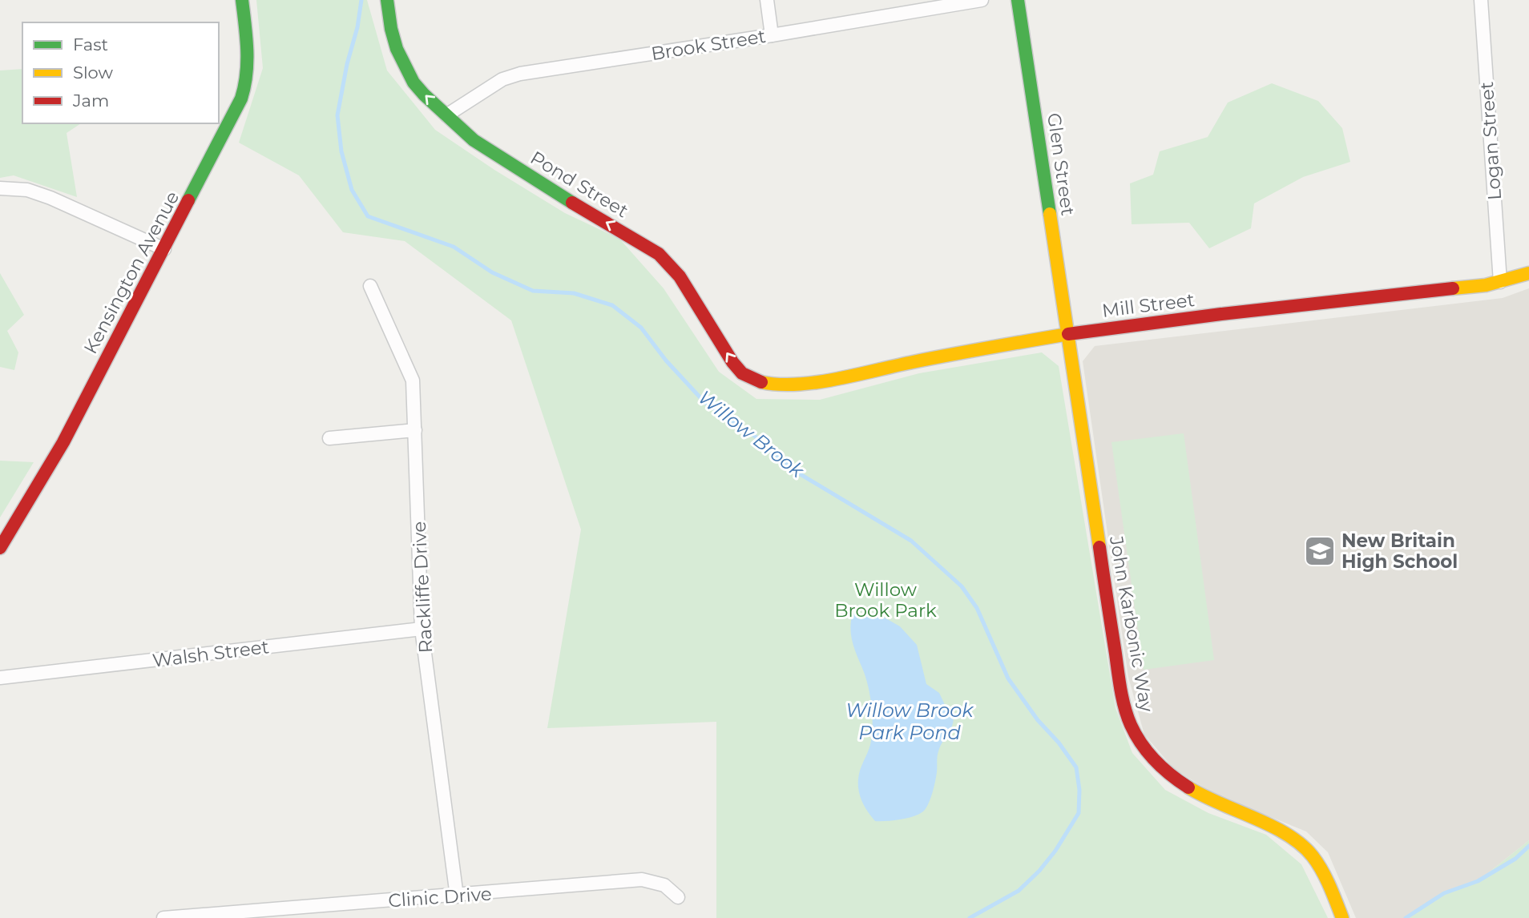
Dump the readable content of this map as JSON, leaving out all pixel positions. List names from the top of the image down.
{
  "streets": {
    "street": [
      "Brook Street",
      "Logan Street",
      "Glen Street",
      "Pond Street",
      "Kensington Avenue",
      "Mill Street",
      "Rackliffe Drive",
      "John Karbonic Way",
      "Walsh Street",
      "Clinic Drive"
    ]
  },
  "crossings": [
    ["Brook Street", "Pond Street"],
    ["Logan Street", "Mill Street"],
    ["Glen Street", "Mill Street"],
    ["Glen Street", "John Karbonic Way"],
    ["Pond Street", "Mill Street"],
    ["Mill Street", "John Karbonic Way"],
    ["Rackliffe Drive", "Walsh Street"],
    ["Rackliffe Drive", "Clinic Drive"]
  ],
  "one_way": ["Pond Street"],
  "water": ["Willow Brook", "Willow Brook Park Pond"],
  "parks": ["Willow Brook Park"],
  "places": {
    "school or university": ["New Britain High School"]
  },
  "legend": ["Fast", "Slow", "Jam"]
}
